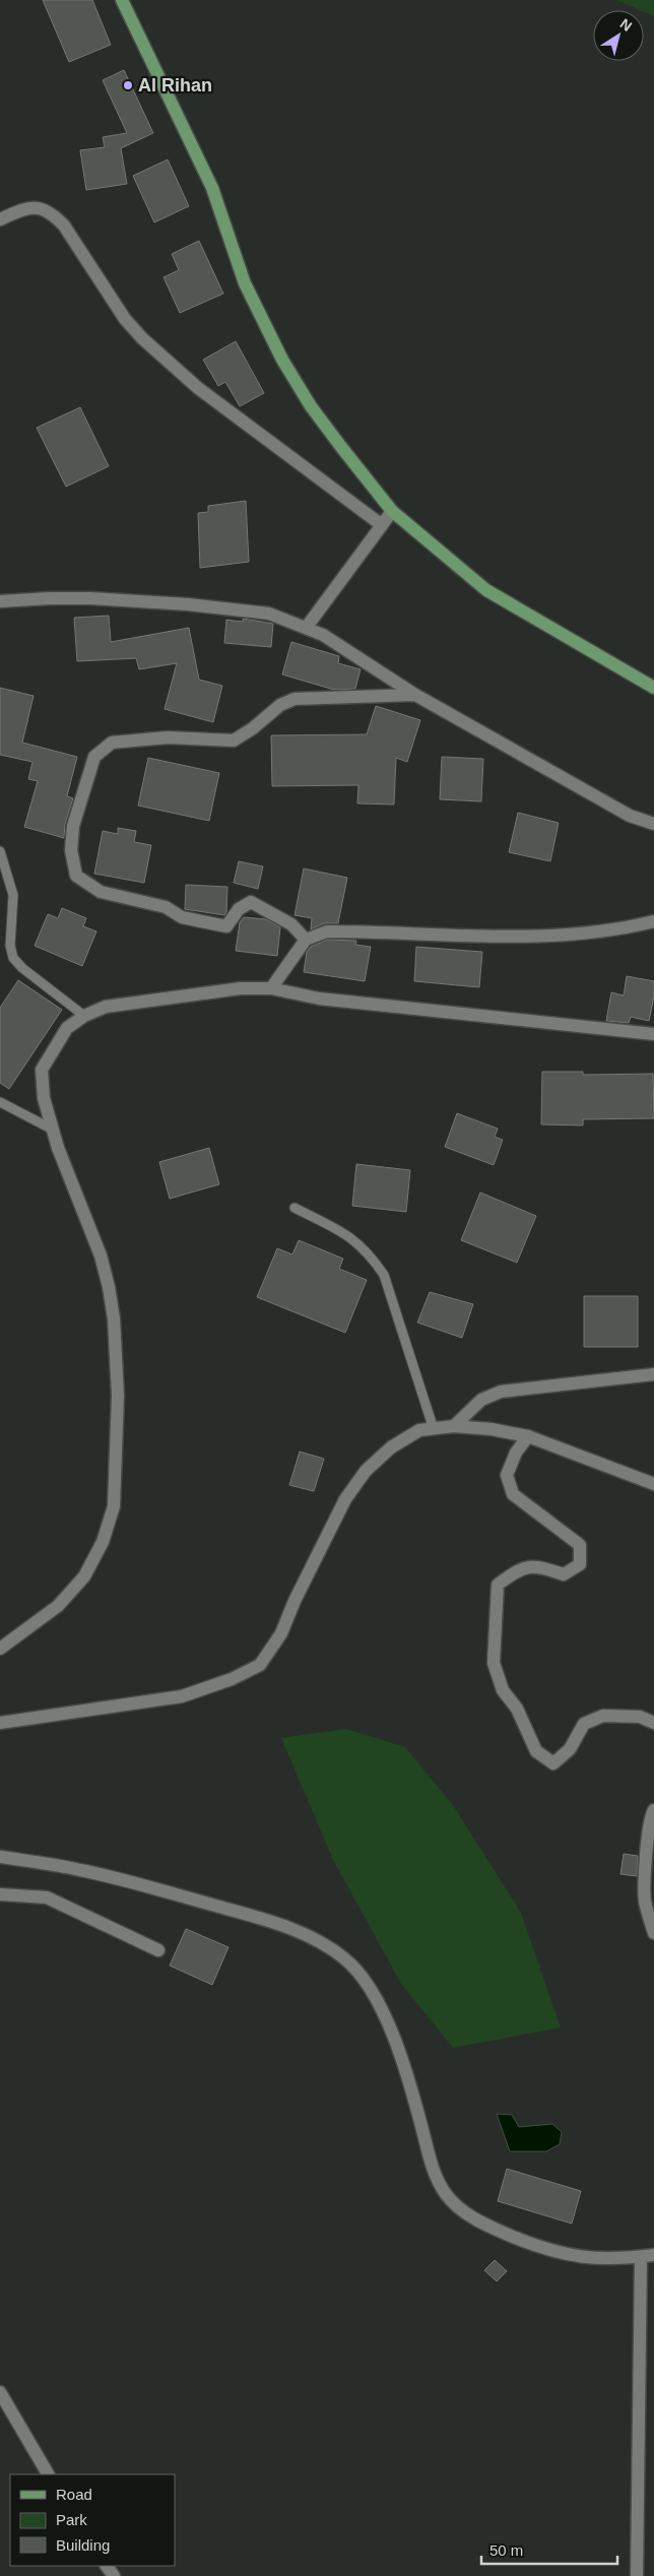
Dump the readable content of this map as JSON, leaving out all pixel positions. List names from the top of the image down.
{
  "places": ["Al Rihan"],
  "legend": ["Road", "Park", "Building"],
  "scale_bar": "50 m",
  "north": "top right"
}
